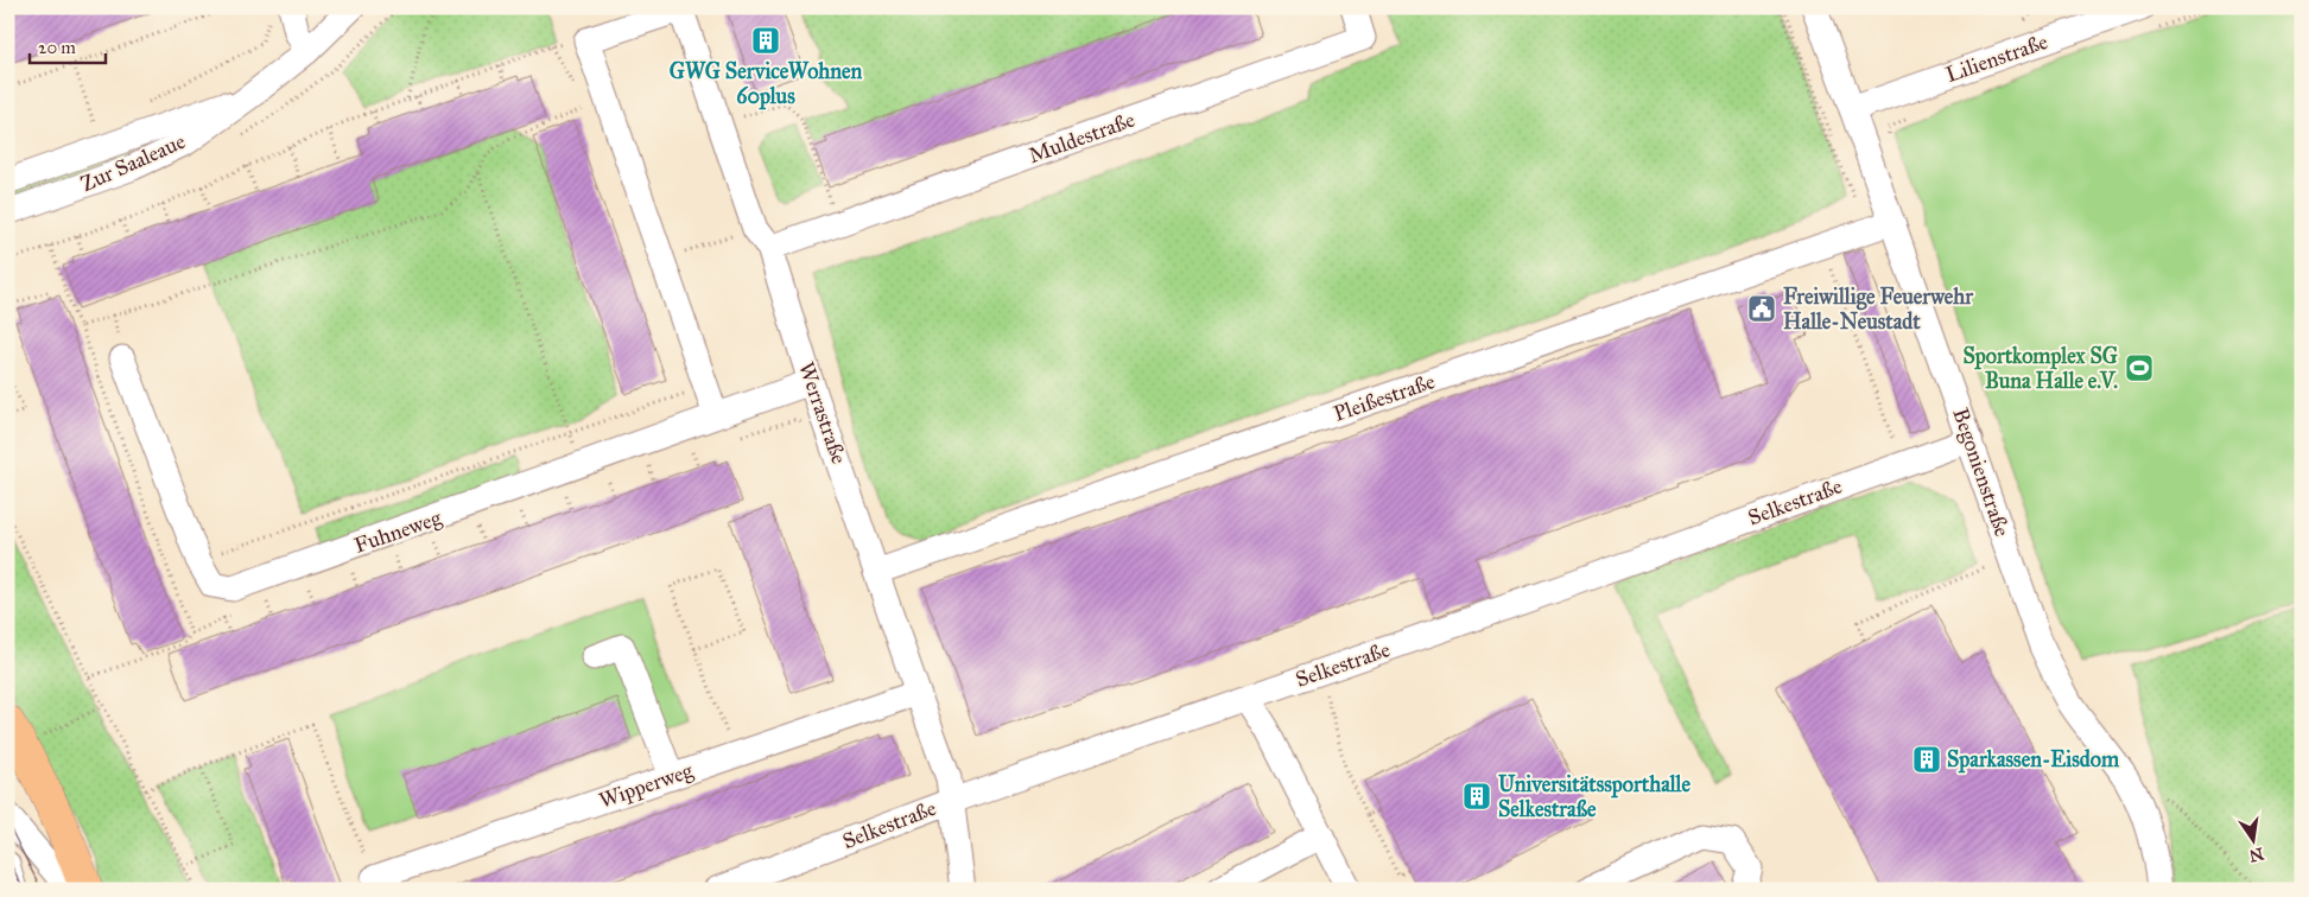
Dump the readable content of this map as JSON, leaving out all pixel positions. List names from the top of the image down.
{
  "streets": {
    "street": [
      "Lilienstraße",
      "Muldestraße",
      "Zur Saaleaue",
      "Pleißestraße",
      "Werrastraße",
      "Begonienstraße",
      "Selkestraße",
      "Fuhneweg",
      "Wipperweg"
    ]
  },
  "crossings": [
    ["Lilienstraße", "Begonienstraße"],
    ["Muldestraße", "Werrastraße"],
    ["Pleißestraße", "Werrastraße"],
    ["Pleißestraße", "Begonienstraße"],
    ["Werrastraße", "Selkestraße"],
    ["Werrastraße", "Fuhneweg"],
    ["Werrastraße", "Wipperweg"],
    ["Begonienstraße", "Selkestraße"]
  ],
  "places": {
    "building": ["GWG ServiceWohnen 60plus", "Sparkassen-Eisdom", "Universitätssporthalle Selkestraße"],
    "public building": ["Freiwillige Feuerwehr Halle-Neustadt"],
    "sports": ["Sportkomplex SG Buna Halle e.V."]
  },
  "scale_bar": "20 m",
  "north": "bottom"
}
